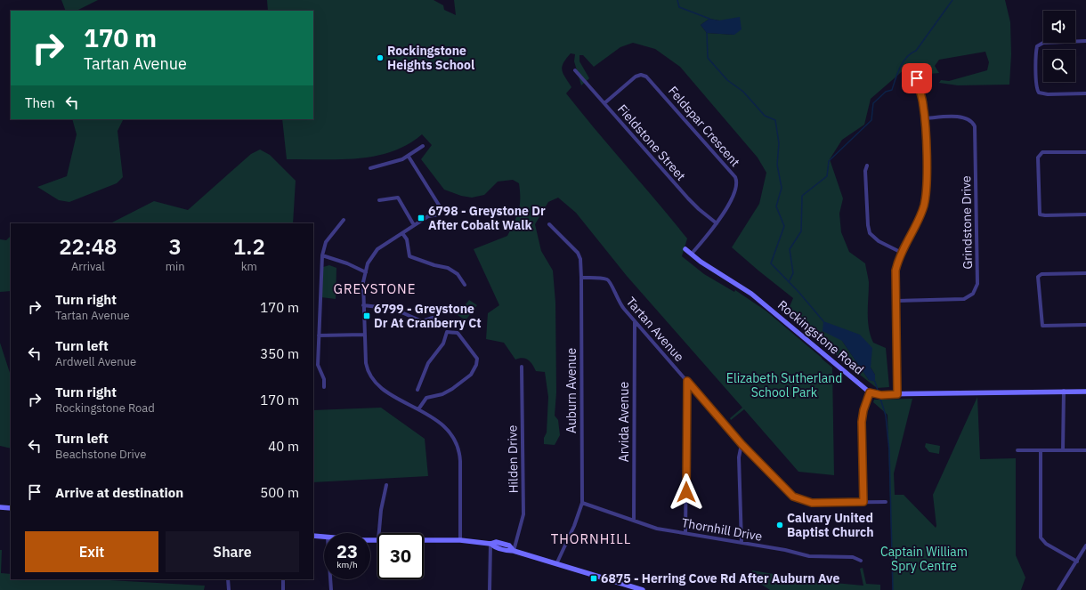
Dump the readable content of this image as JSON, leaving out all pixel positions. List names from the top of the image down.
{
  "streets": {
    "street": [
      "Feldspar Crescent",
      "Fieldstone Street",
      "Grindstone Drive",
      "Tartan Avenue",
      "Rockingstone Road",
      "Auburn Avenue",
      "Arvida Avenue",
      "Hilden Drive",
      "Thornhill Drive"
    ]
  },
  "crossings": [
    ["Feldspar Crescent", "Fieldstone Street"],
    ["Feldspar Crescent", "Rockingstone Road"],
    ["Tartan Avenue", "Auburn Avenue"],
    ["Tartan Avenue", "Arvida Avenue"],
    ["Auburn Avenue", "Thornhill Drive"],
    ["Arvida Avenue", "Thornhill Drive"]
  ],
  "districts": ["GREYSTONE", "THORNHILL"],
  "parks": ["Elizabeth Sutherland School Park", "Captain William Spry Centre"],
  "places": {
    "other": ["Rockingstone Heights School", "Calvary United Baptist Church"],
    "transit": ["6798 - Greystone Dr After Cobalt Walk", "6799 - Greystone Dr At Cranberry Ct", "6875 - Herring Cove Rd After Auburn Ave"]
  },
  "page": {
    "turn": ["170 m", "Tartan Avenue"],
    "then": "Then",
    "eta": [
      "22:48",
      "Arrival",
      "3",
      "min",
      "1.2",
      "km"
    ],
    "list": [
      {
        "name": "Turn right",
        "note": "Tartan Avenue",
        "value": "170 m"
      },
      {
        "name": "Turn left",
        "note": "Ardwell Avenue",
        "value": "350 m"
      },
      {
        "name": "Turn right",
        "note": "Rockingstone Road",
        "value": "170 m"
      },
      {
        "name": "Turn left",
        "note": "Beachstone Drive",
        "value": "40 m"
      },
      {
        "name": "Arrive at destination",
        "value": "500 m"
      }
    ],
    "buttons": ["Exit", "Share"],
    "speed": "23 km/h",
    "limit": "30"
  }
}
